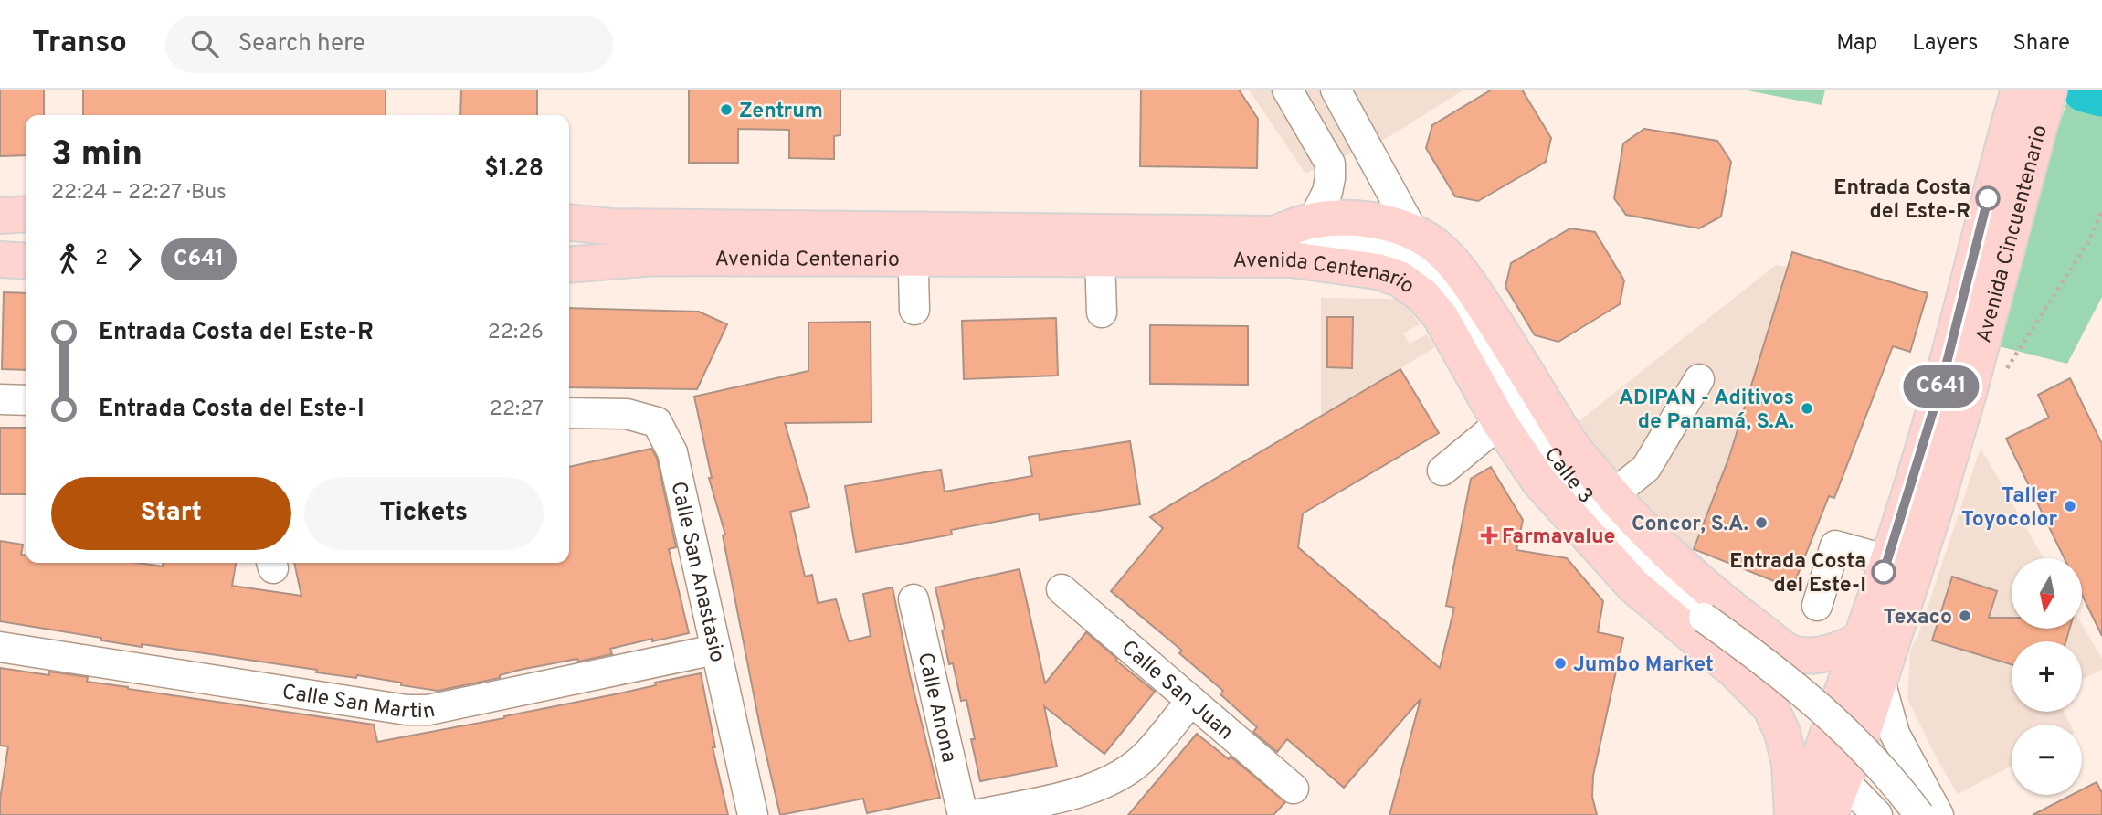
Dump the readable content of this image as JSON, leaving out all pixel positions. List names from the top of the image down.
{
  "streets": {
    "main road": ["Avenida Cincuentenario", "Avenida Centenario"],
    "street": [
      "Calle 3",
      "Calle San Anastasio",
      "Calle San Juan",
      "Calle San Martin",
      "Calle Anona"
    ]
  },
  "crossings": [
    ["Avenida Cincuentenario", "Avenida Centenario"],
    ["Avenida Centenario", "Calle 3"],
    ["Calle San Anastasio", "Calle San Martin"]
  ],
  "places": {
    "other": [
      "Zentrum",
      "Entrada Costa del Este-R",
      "ADIPAN - Aditivos de Panamá, S.A.",
      "Taller Toyocolor",
      "Concor, S.A.",
      "Entrada Costa del Este-I",
      "Texaco",
      "Jumbo Market"
    ],
    "health": ["Farmavalue"]
  },
  "lines": ["bus line C641"],
  "north": "bottom",
  "page": {
    "header": "Transo",
    "search": "Search here",
    "nav": ["Map", "Layers", "Share"],
    "on_map": "C641",
    "heading": ["3 min", "22:24 – 22:27 · Bus", "$1.28"],
    "legs": ["2", "C641"],
    "list": [
      {
        "name": "Entrada Costa del Este-R",
        "value": "22:26"
      },
      {
        "name": "Entrada Costa del Este-I",
        "value": "22:27"
      }
    ],
    "buttons": ["Start", "Tickets"],
    "map_buttons": ["+", "−"]
  }
}
